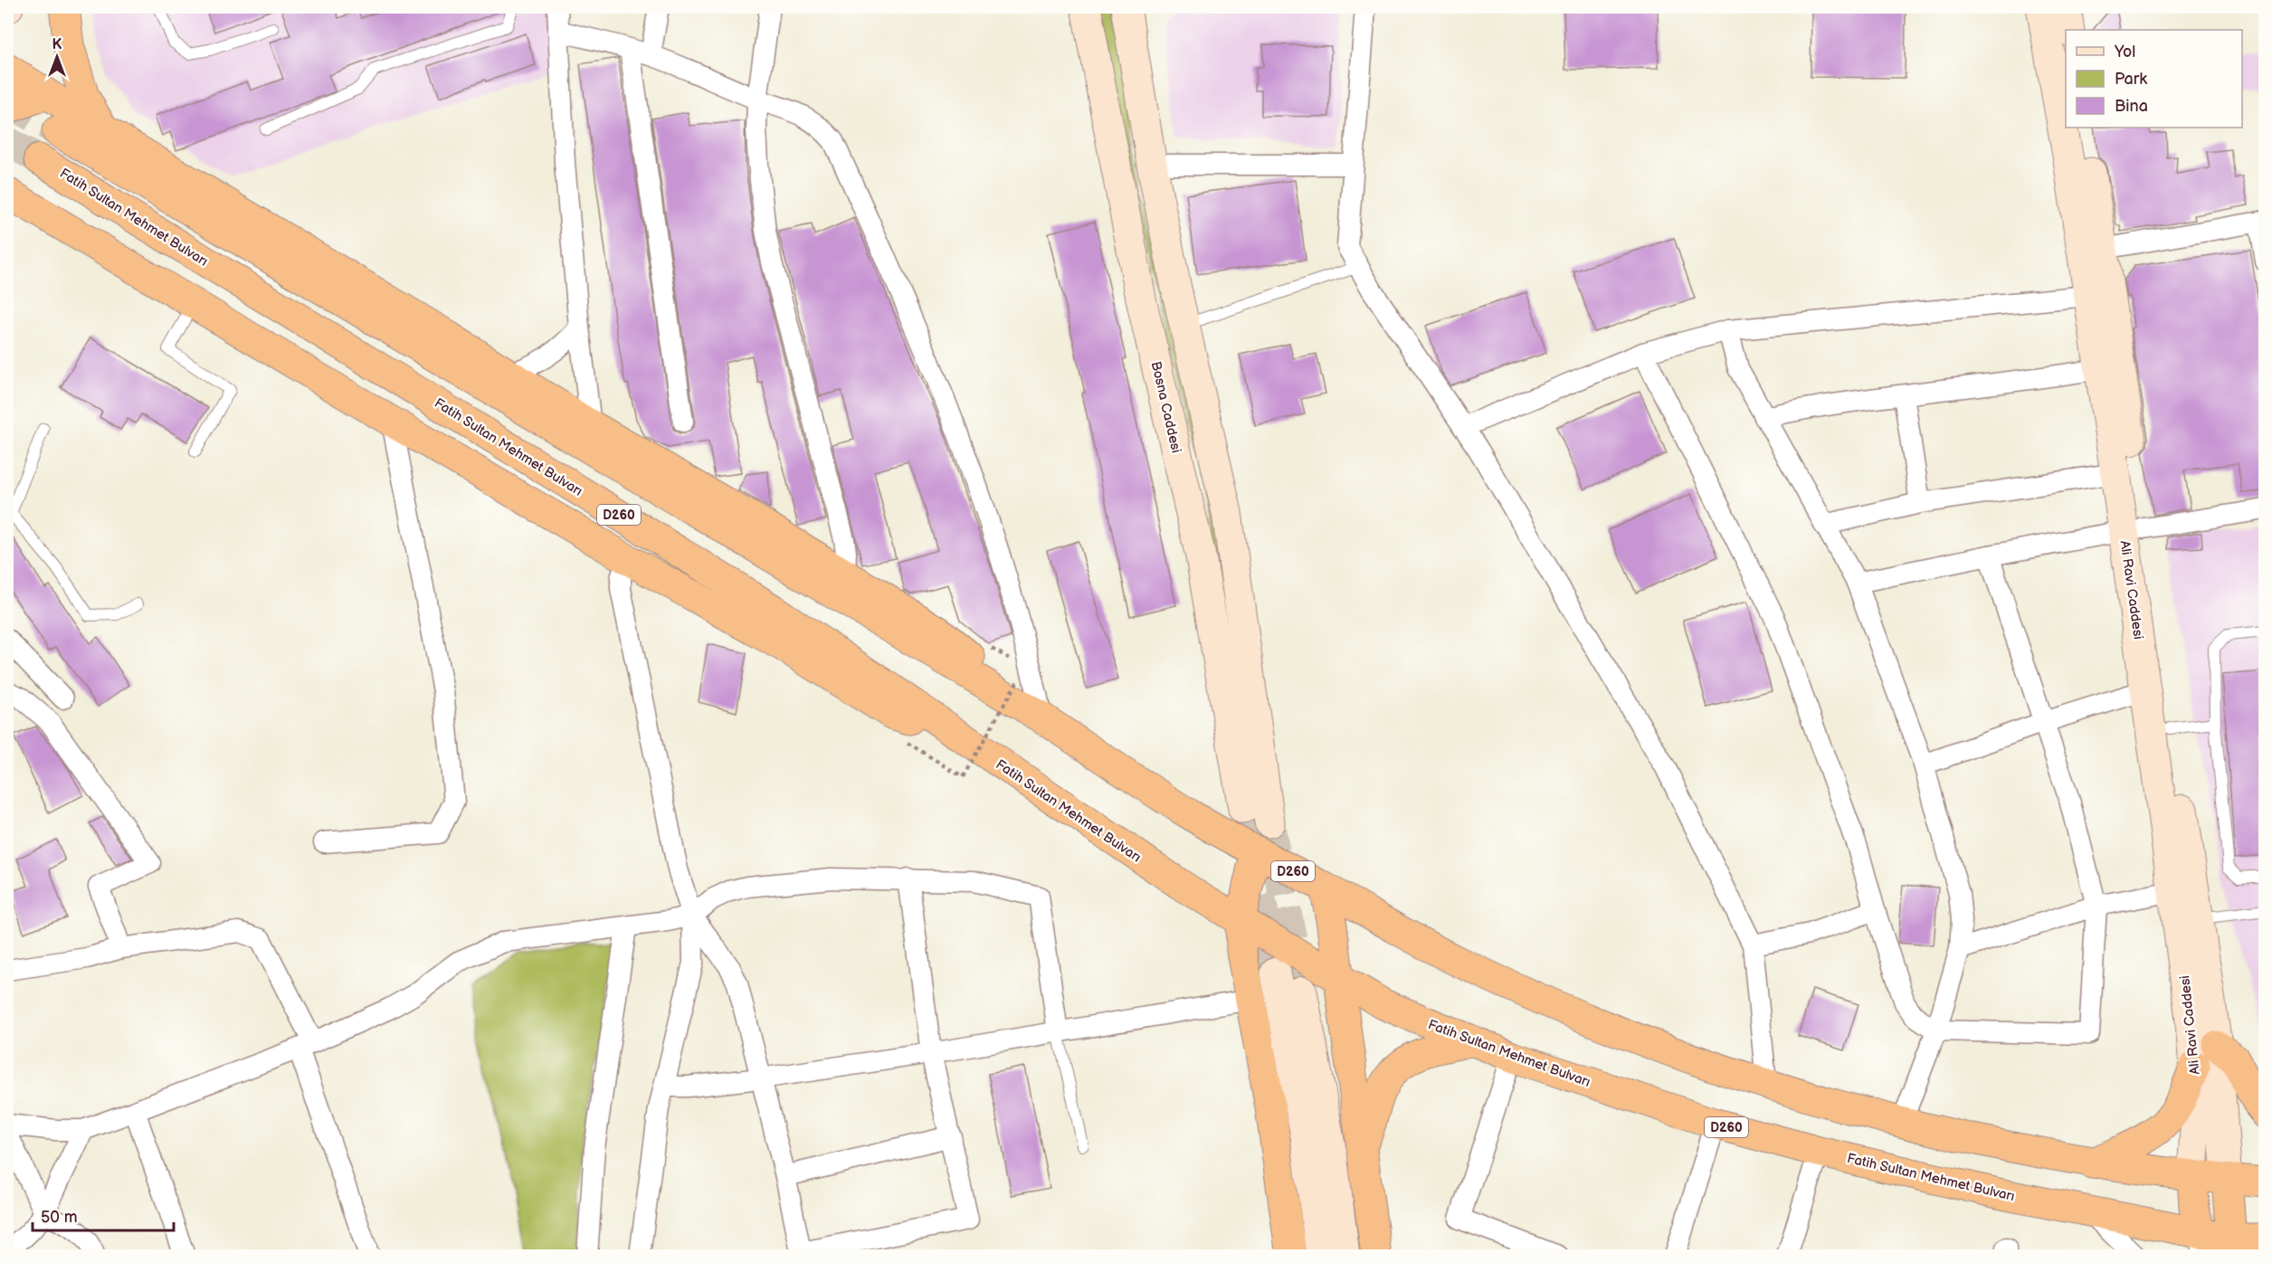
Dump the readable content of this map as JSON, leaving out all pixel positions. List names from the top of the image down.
{
  "streets": {
    "highway": ["Fatih Sultan Mehmet Bulvarı", "D260"],
    "main road": ["Bosna Caddesi", "Ali Ravi Caddesi"]
  },
  "crossings": [
    ["Fatih Sultan Mehmet Bulvarı", "D260"],
    ["D260", "Ali Ravi Caddesi"]
  ],
  "legend": ["Yol", "Park", "Bina"],
  "scale_bar": "50 m",
  "north": "top"
}
